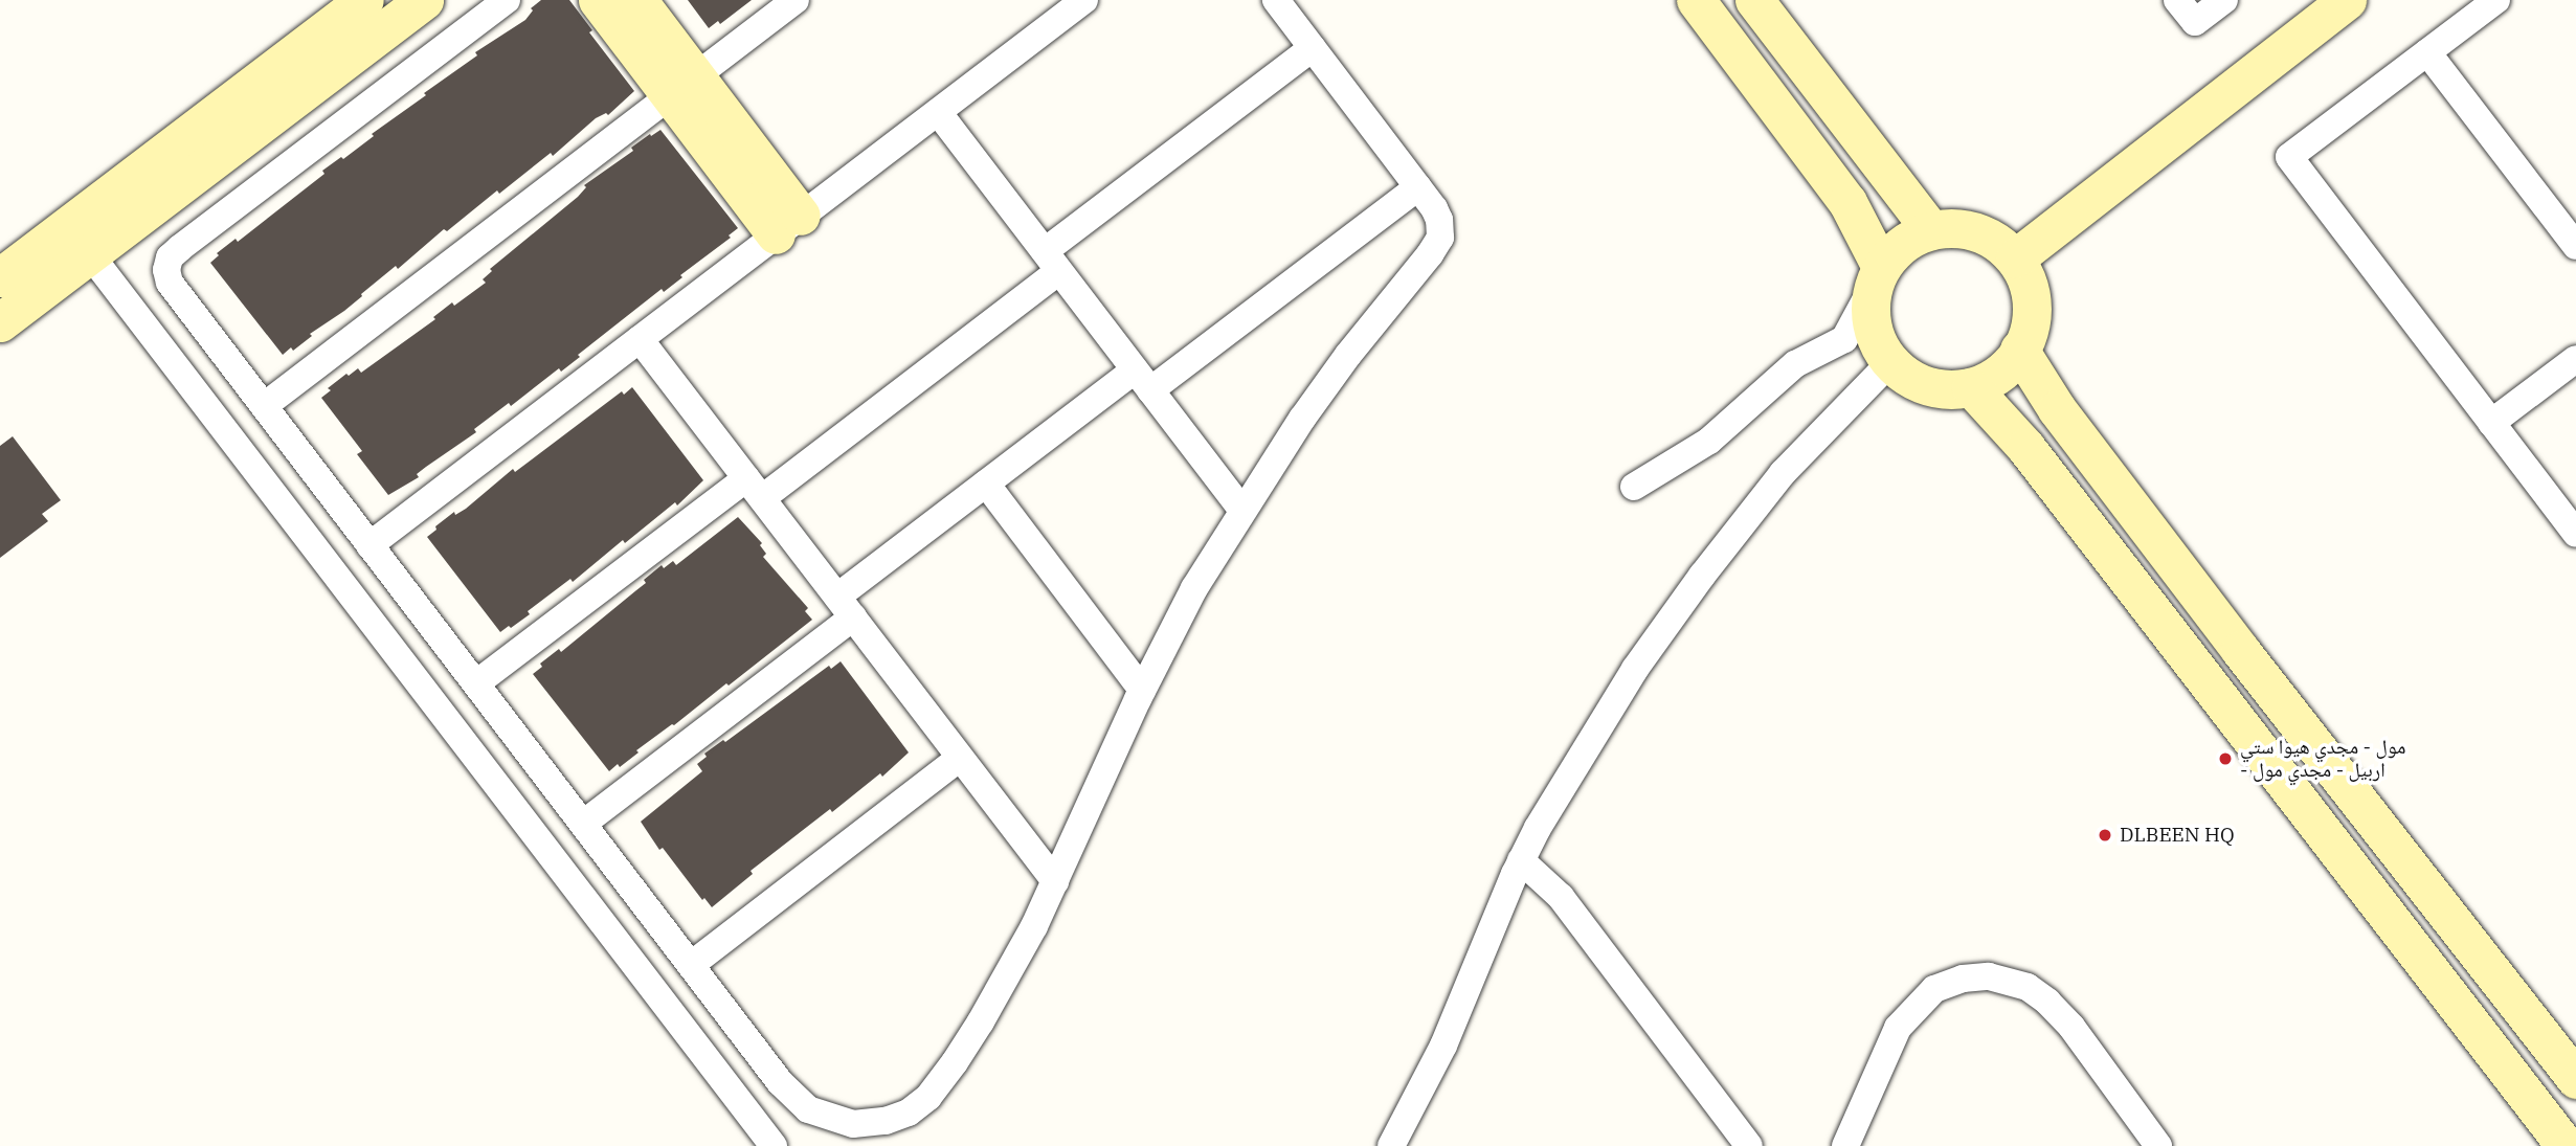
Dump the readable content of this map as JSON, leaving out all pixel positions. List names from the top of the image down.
{
  "places": ["مول - مجدي هيوا ستي - اربيل - مجدي مول", "DLBEEN HQ"]
}
